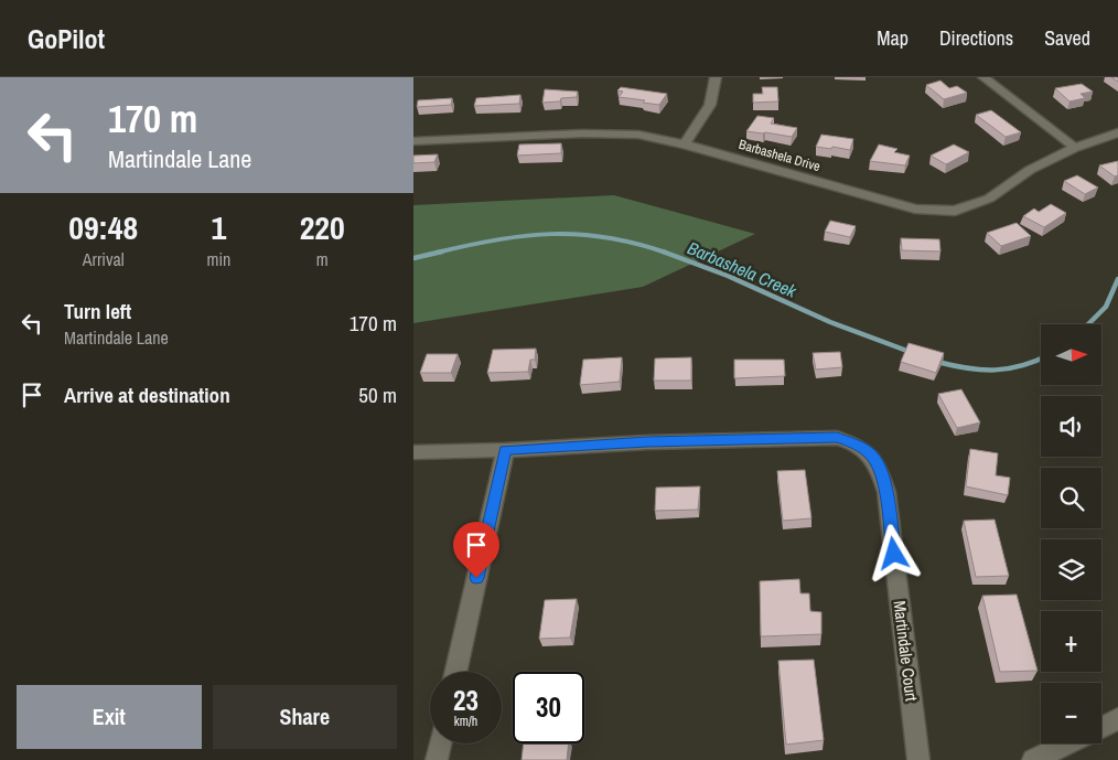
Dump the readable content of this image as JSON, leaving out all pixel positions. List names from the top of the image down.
{
  "streets": {
    "street": ["Barbashela Drive", "Martindale Court"]
  },
  "water": ["Barbashela Creek"],
  "north": "right",
  "page": {
    "header": "GoPilot",
    "nav": ["Map", "Directions", "Saved"],
    "turn": ["170 m", "Martindale Lane"],
    "eta": [
      "09:48",
      "Arrival",
      "1",
      "min",
      "220",
      "m"
    ],
    "list": [
      {
        "name": "Turn left",
        "note": "Martindale Lane",
        "value": "170 m"
      },
      {
        "name": "Arrive at destination",
        "value": "50 m"
      }
    ],
    "map_buttons": ["+", "−"],
    "speed": "23 km/h",
    "limit": "30",
    "buttons": ["Exit", "Share"]
  }
}
